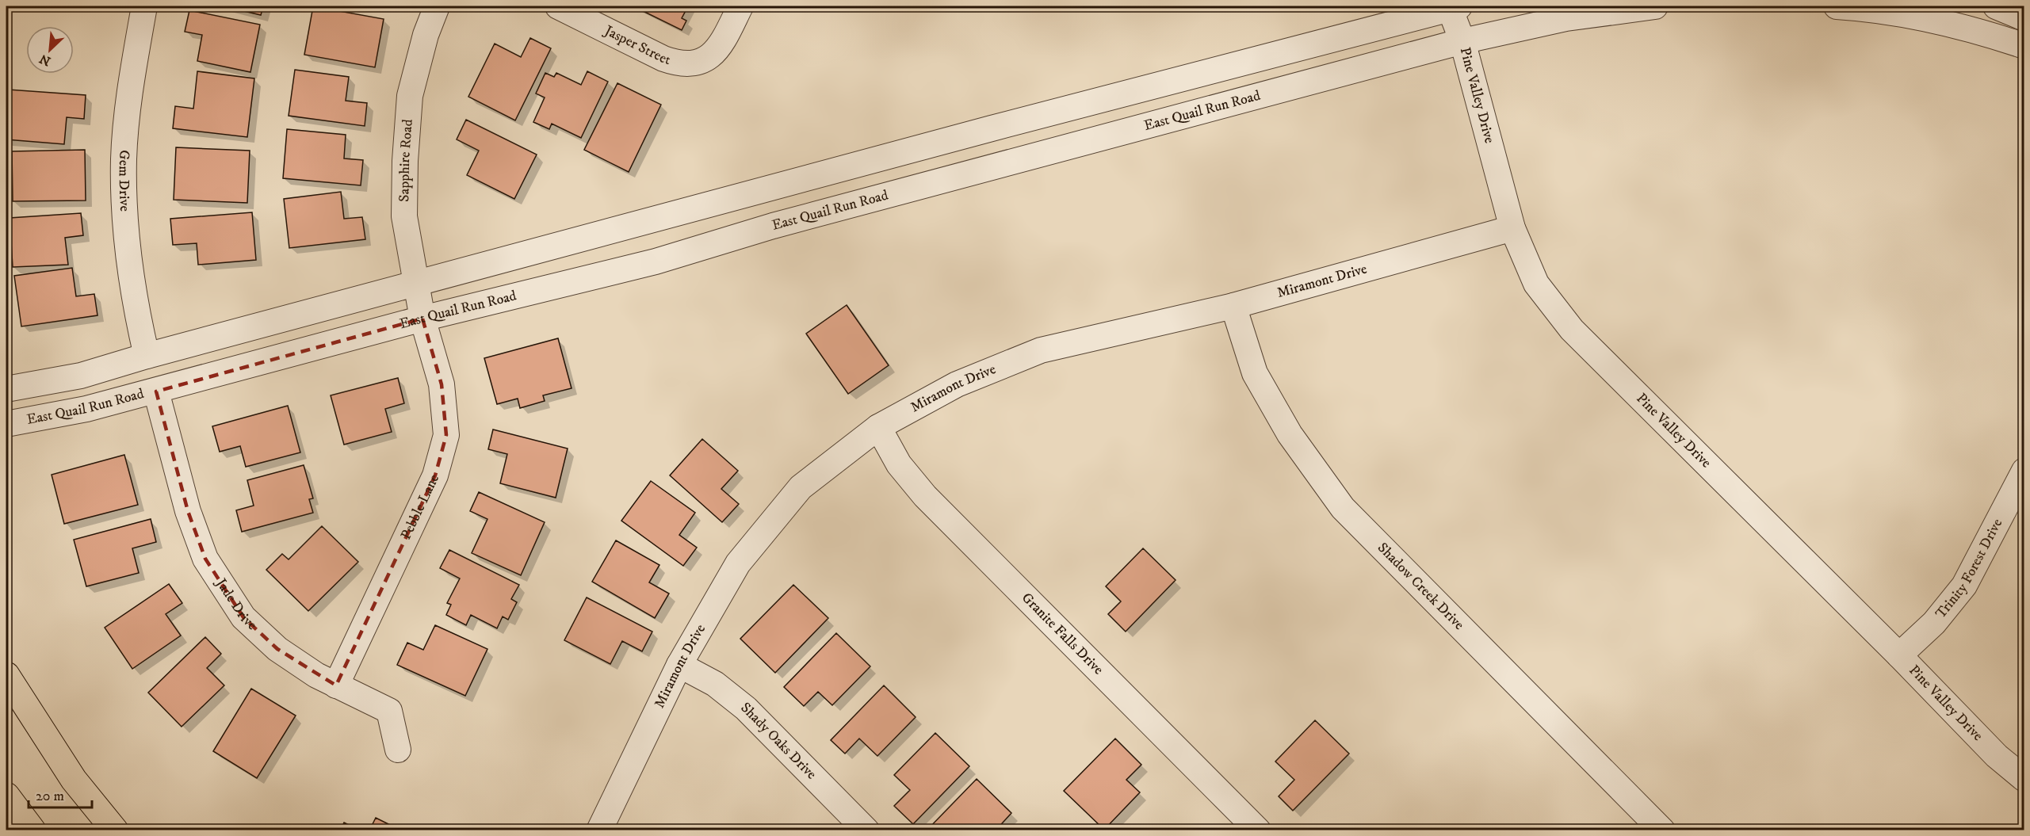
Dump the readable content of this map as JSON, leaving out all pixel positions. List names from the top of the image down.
{
  "streets": {
    "street": [
      "Jasper Street",
      "Pine Valley Drive",
      "East Quail Run Road",
      "Sapphire Road",
      "Gem Drive",
      "Miramont Drive",
      "Pebble Lane",
      "Trinity Forest Drive",
      "Shadow Creek Drive",
      "Jade Drive",
      "Granite Falls Drive",
      "Shady Oaks Drive"
    ]
  },
  "crossings": [
    ["Pine Valley Drive", "East Quail Run Road"],
    ["Pine Valley Drive", "Miramont Drive"],
    ["Pine Valley Drive", "Trinity Forest Drive"],
    ["East Quail Run Road", "Sapphire Road"],
    ["East Quail Run Road", "Pebble Lane"],
    ["East Quail Run Road", "Jade Drive"],
    ["Sapphire Road", "Pebble Lane"],
    ["Miramont Drive", "Shadow Creek Drive"],
    ["Miramont Drive", "Granite Falls Drive"],
    ["Miramont Drive", "Shady Oaks Drive"],
    ["Pebble Lane", "Jade Drive"]
  ],
  "scale_bar": "20 m",
  "north": "bottom left"
}
